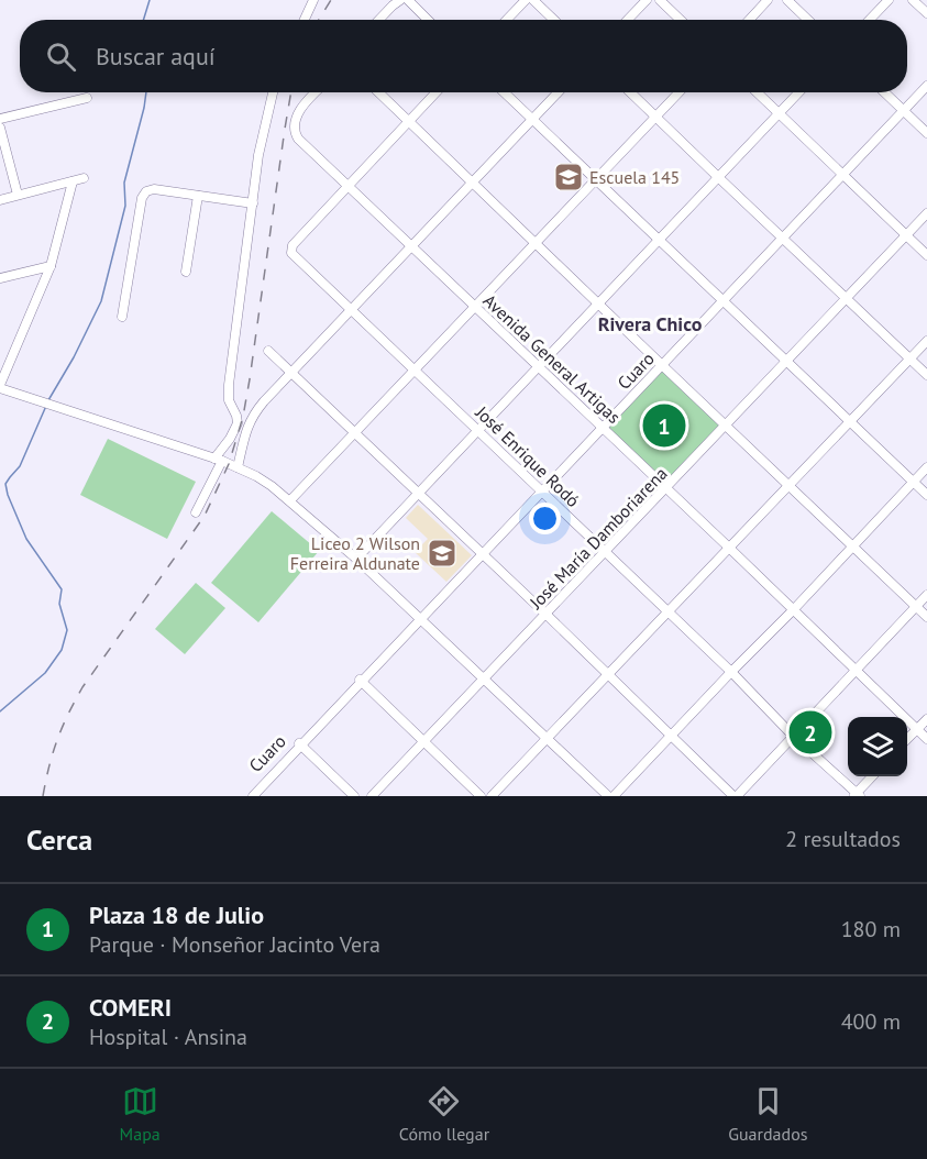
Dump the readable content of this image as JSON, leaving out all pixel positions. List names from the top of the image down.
{
  "streets": {
    "street": [
      "Avenida General Artigas",
      "Cuaro",
      "José Enrique Rodó",
      "José María Damboriarena"
    ]
  },
  "crossings": [
    ["Avenida General Artigas", "Cuaro"],
    ["Avenida General Artigas", "José Enrique Rodó"],
    ["Avenida General Artigas", "José María Damboriarena"],
    ["Cuaro", "José Enrique Rodó"],
    ["José Enrique Rodó", "José María Damboriarena"]
  ],
  "districts": ["Rivera Chico"],
  "places": {
    "school or university": ["Escuela 145", "Liceo 2 Wilson Ferreira Aldunate"]
  },
  "page": {
    "search": "Buscar aquí",
    "pins": ["1", "2"],
    "heading": ["Cerca", "2 resultados"],
    "list": [
      {
        "mark": "1",
        "name": "Plaza 18 de Julio",
        "note": "Parque · Monseñor Jacinto Vera",
        "value": "180 m"
      },
      {
        "mark": "2",
        "name": "COMERI",
        "note": "Hospital · Ansina",
        "value": "400 m"
      }
    ],
    "nav": ["Mapa", "Cómo llegar", "Guardados"]
  }
}
